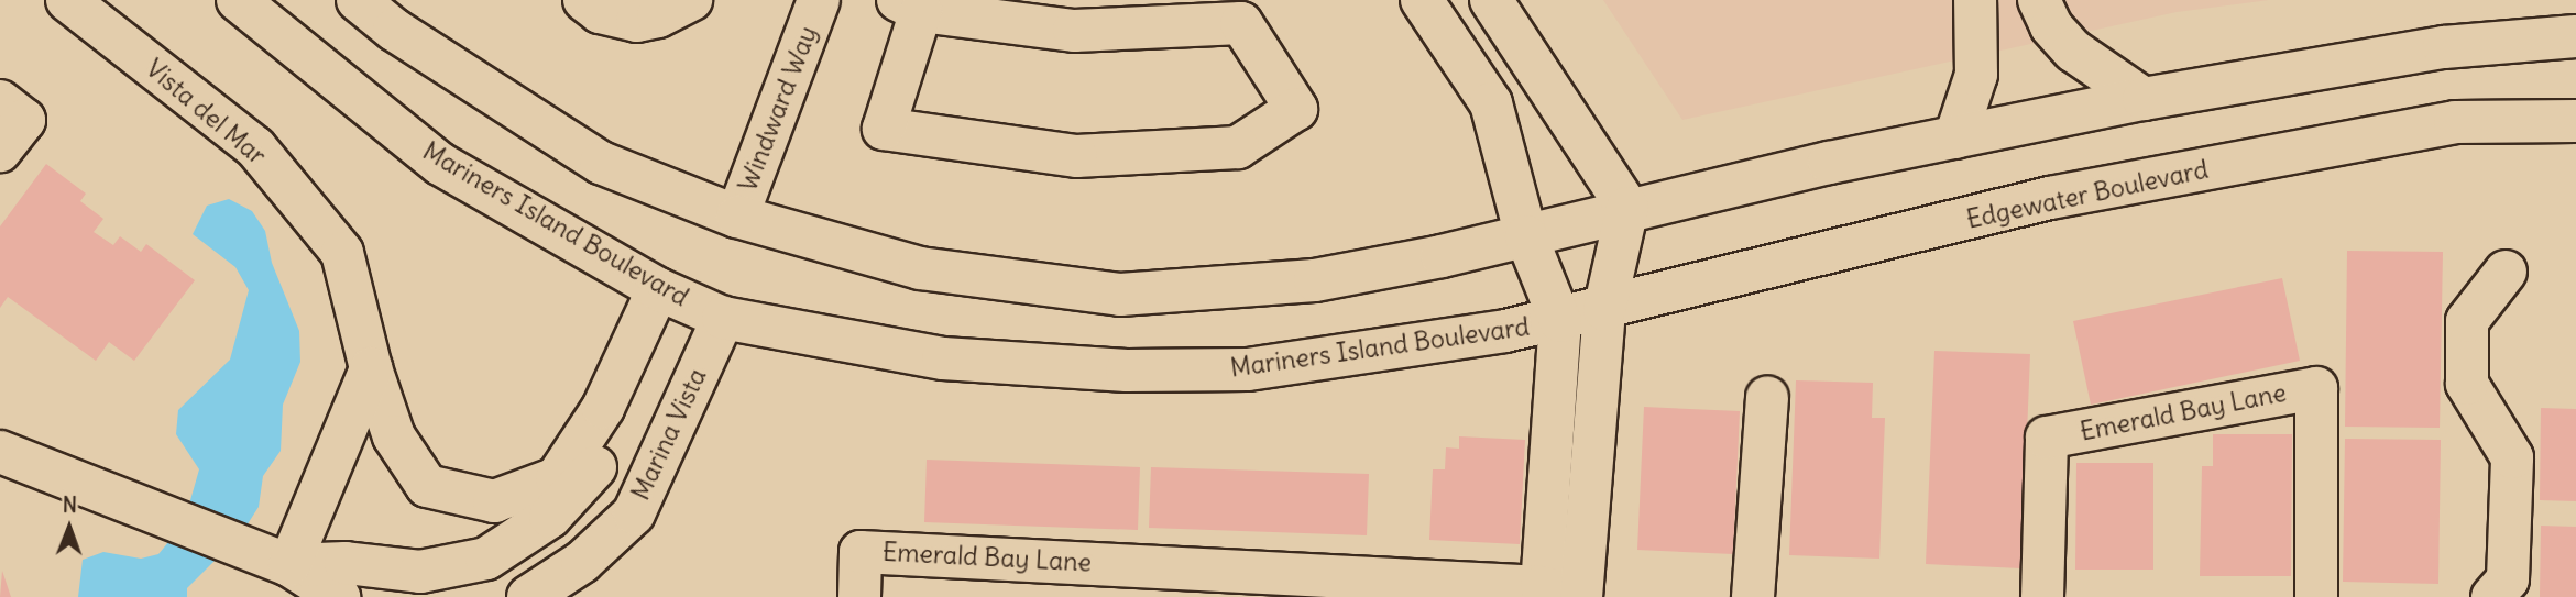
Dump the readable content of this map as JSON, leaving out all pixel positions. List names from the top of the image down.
{
  "streets": {
    "main road": [
      "Windward Way",
      "Vista del Mar",
      "Edgewater Boulevard",
      "Mariners Island Boulevard",
      "Emerald Bay Lane",
      "Marina Vista"
    ]
  },
  "crossings": [
    ["Vista del Mar", "Mariners Island Boulevard"],
    ["Vista del Mar", "Marina Vista"],
    ["Edgewater Boulevard", "Mariners Island Boulevard"],
    ["Mariners Island Boulevard", "Marina Vista"]
  ],
  "north": "top"
}
